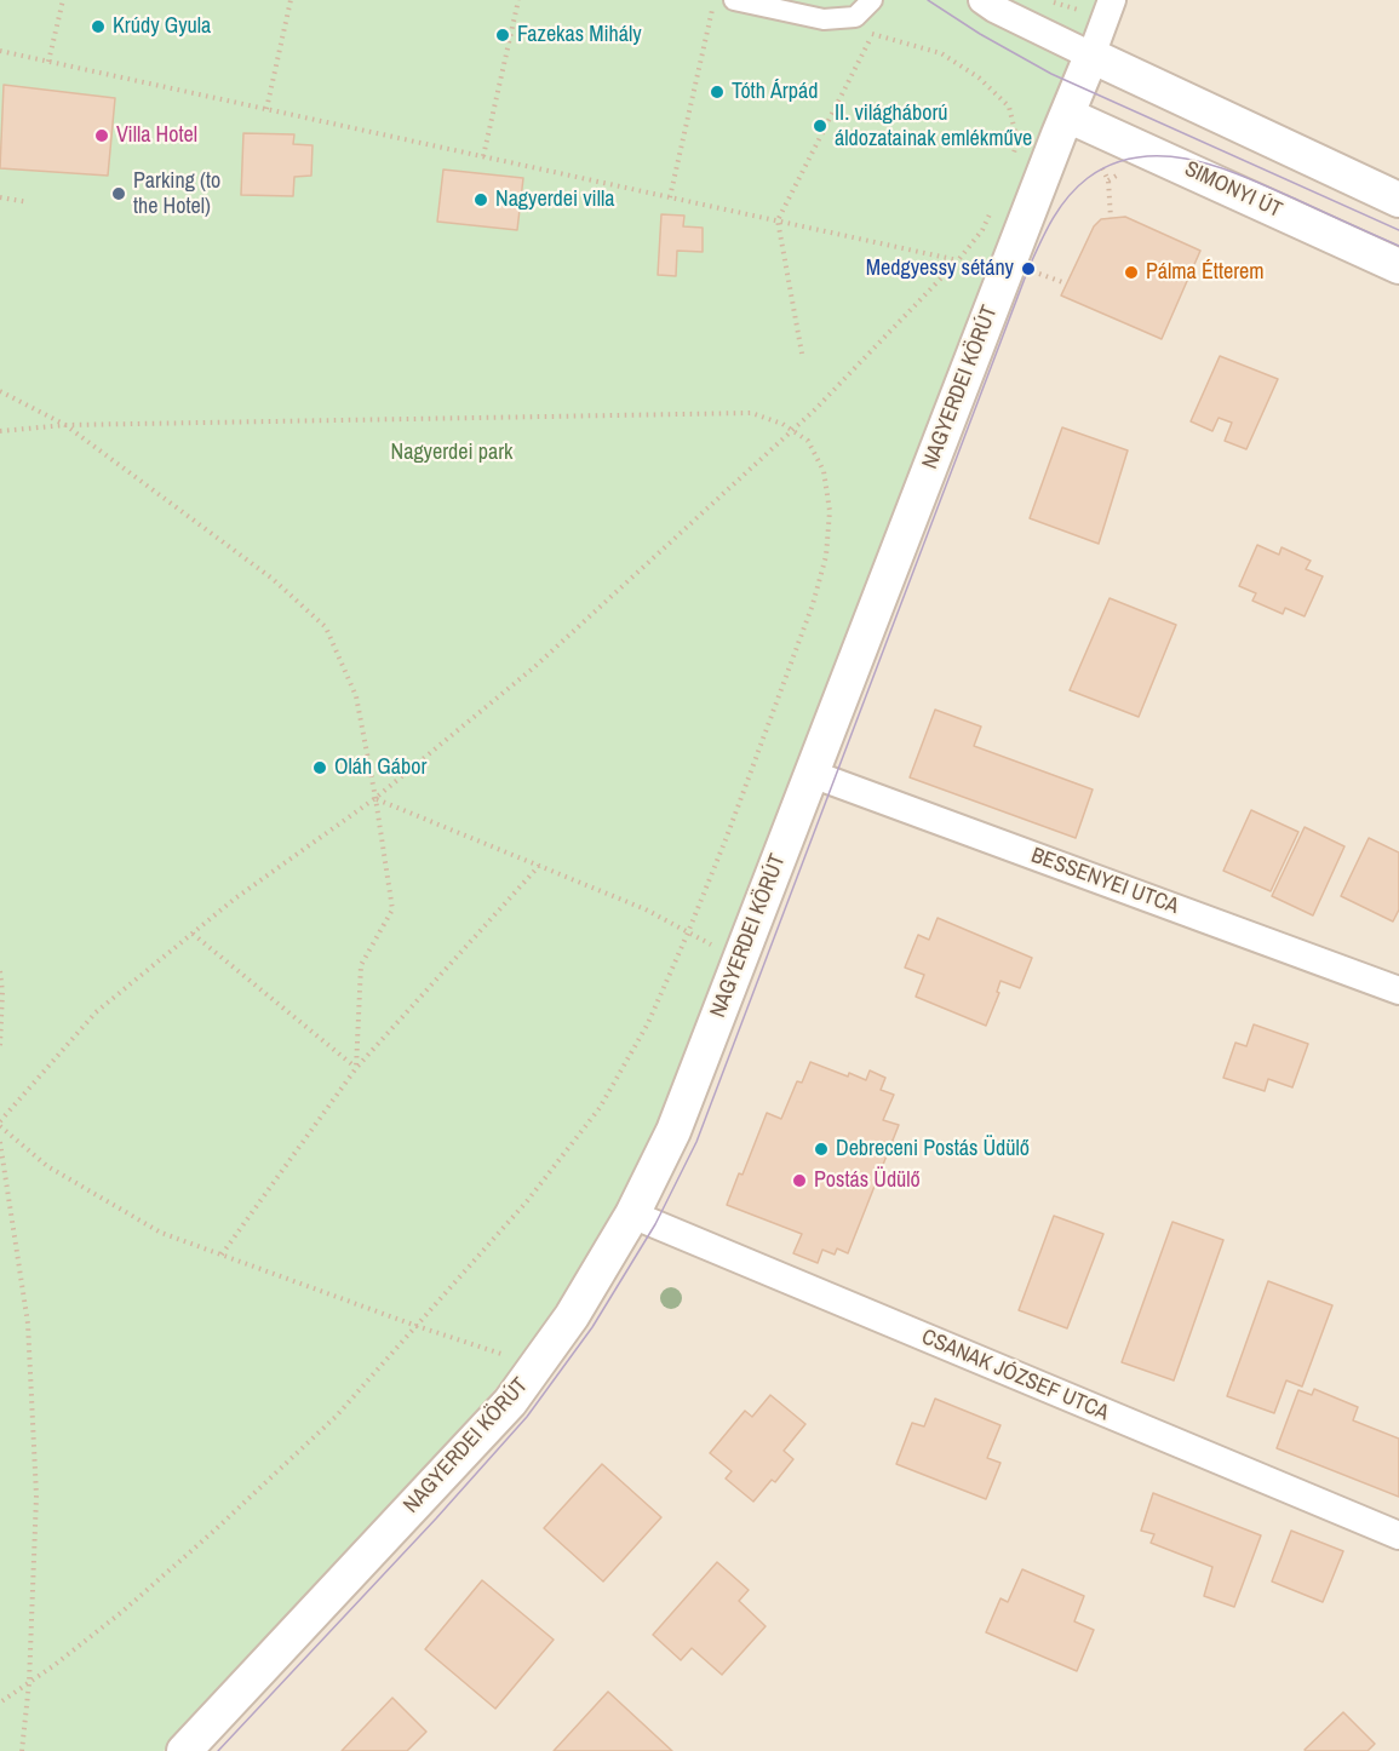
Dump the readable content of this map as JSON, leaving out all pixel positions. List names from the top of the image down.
{
  "streets": {
    "street": [
      "SIMONYI ÚT",
      "NAGYERDEI KÖRÚT",
      "BESSENYEI UTCA",
      "CSANAK JÓZSEF UTCA"
    ]
  },
  "crossings": [
    ["SIMONYI ÚT", "NAGYERDEI KÖRÚT"],
    ["NAGYERDEI KÖRÚT", "BESSENYEI UTCA"],
    ["NAGYERDEI KÖRÚT", "CSANAK JÓZSEF UTCA"]
  ],
  "parks": ["Nagyerdei park"],
  "places": [
    "Krúdy Gyula",
    "Fazekas Mihály",
    "Tóth Árpád",
    "II. világháború áldozatainak emlékműve",
    "Villa Hotel",
    "Parking (to the Hotel)",
    "Nagyerdei villa",
    "Medgyessy sétány",
    "Pálma Étterem",
    "Oláh Gábor",
    "Debreceni Postás Üdülő",
    "Postás Üdülő"
  ]
}
